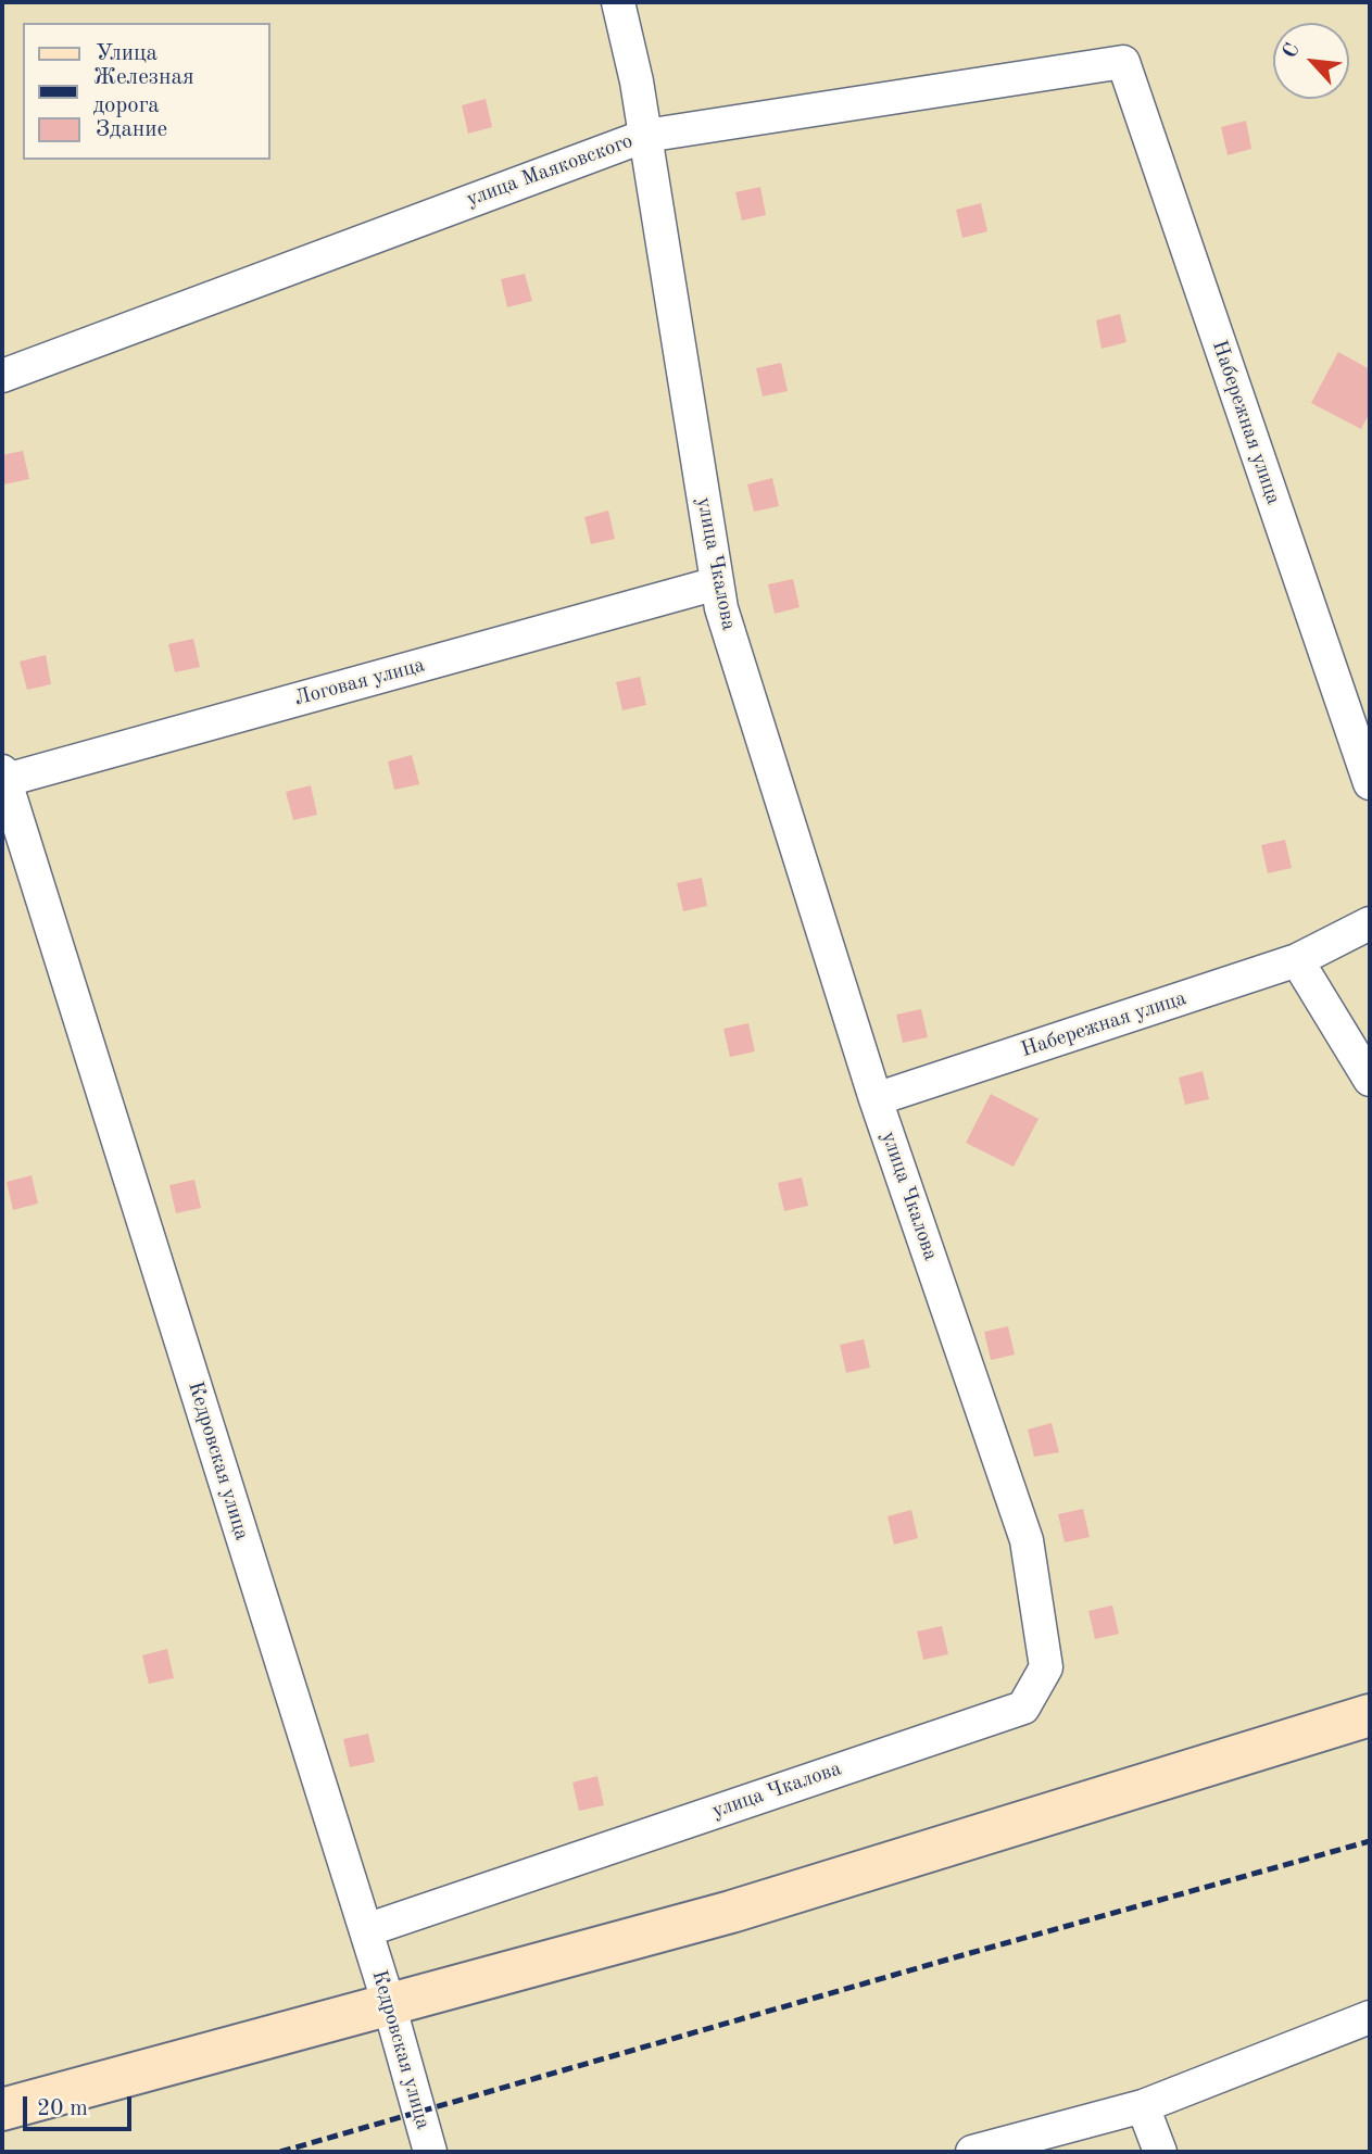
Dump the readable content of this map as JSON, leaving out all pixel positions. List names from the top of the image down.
{
  "streets": {
    "street": [
      "улица Маяковского",
      "Набережная улица",
      "улица Чкалова",
      "Логовая улица",
      "Кедровская улица"
    ]
  },
  "crossings": [
    ["улица Маяковского", "Набережная улица"],
    ["улица Маяковского", "улица Чкалова"],
    ["Набережная улица", "улица Чкалова"],
    ["улица Чкалова", "Логовая улица"],
    ["улица Чкалова", "Кедровская улица"],
    ["Логовая улица", "Кедровская улица"]
  ],
  "legend": ["Улица", "Железная дорога", "Здание"],
  "scale_bar": "20 m",
  "north": "top left"
}
